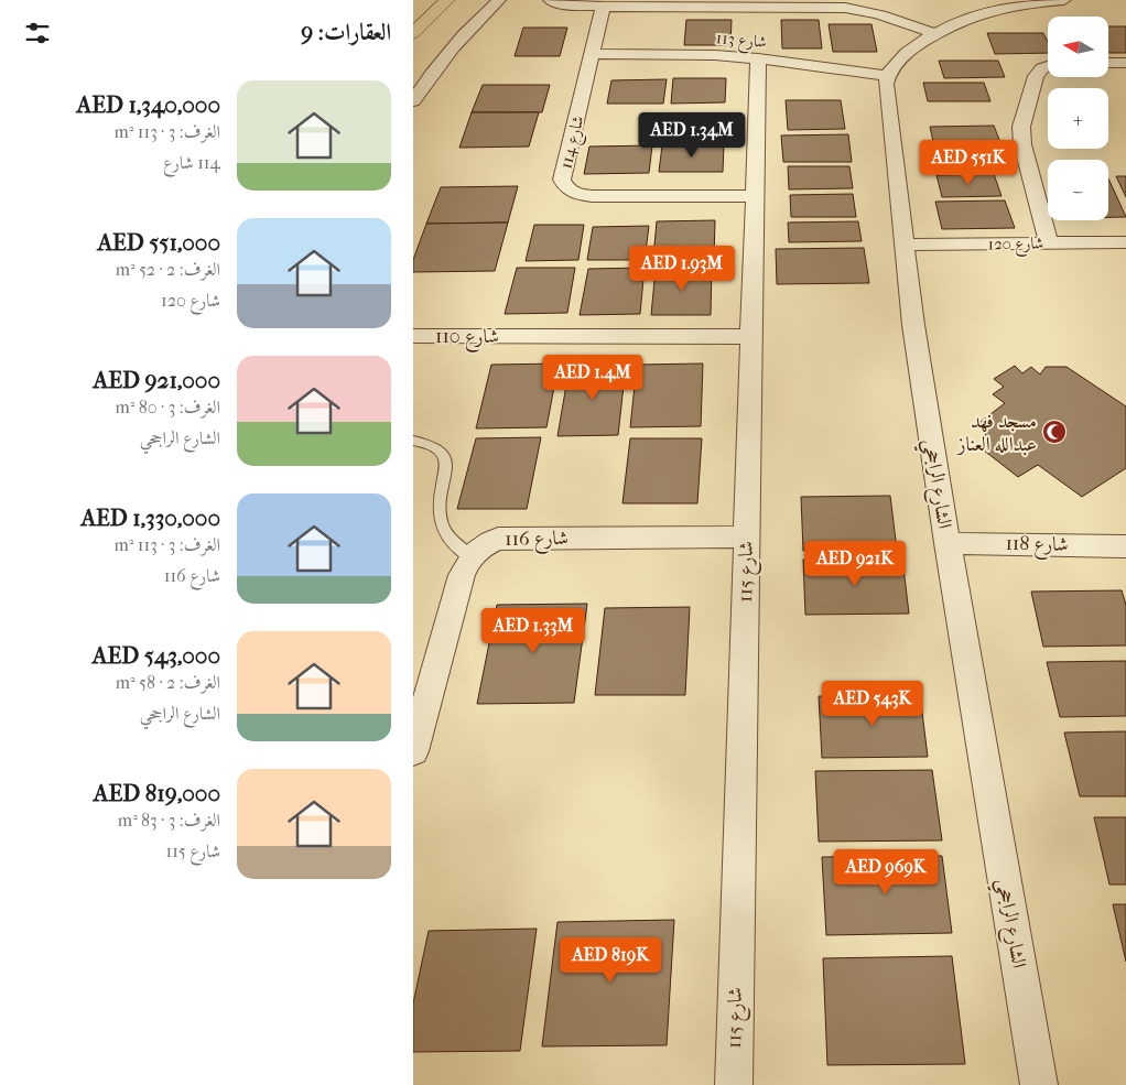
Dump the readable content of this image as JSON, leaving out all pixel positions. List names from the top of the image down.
{
  "streets": {
    "street": [
      "شارع 113",
      "114 شارع",
      "شارع 120",
      "شارع 110",
      "الشارع الراجحي",
      "شارع 116",
      "شارع 118",
      "شارع 115"
    ]
  },
  "crossings": [
    ["شارع 113", "114 شارع"],
    ["شارع 113", "الشارع الراجحي"],
    ["شارع 113", "شارع 115"],
    ["114 شارع", "شارع 115"],
    ["شارع 120", "الشارع الراجحي"],
    ["شارع 110", "شارع 115"],
    ["الشارع الراجحي", "شارع 118"],
    ["شارع 116", "شارع 115"]
  ],
  "places": {
    "mosque": ["مسجد فهد عبدالله العناز"]
  },
  "north": "left",
  "page": {
    "heading": "العقارات: 9",
    "map_buttons": ["+", "−"],
    "list": [
      {
        "name": "AED 1,340,000",
        "note": "الغرف: 3 · 113 m² · 114 شارع"
      },
      {
        "name": "AED 551,000",
        "note": "الغرف: 2 · 52 m² · شارع 120"
      },
      {
        "name": "AED 921,000",
        "note": "الغرف: 3 · 80 m² · الشارع الراجحي"
      },
      {
        "name": "AED 1,330,000",
        "note": "الغرف: 3 · 113 m² · شارع 116"
      },
      {
        "name": "AED 543,000",
        "note": "الغرف: 2 · 58 m² · الشارع الراجحي"
      },
      {
        "name": "AED 819,000",
        "note": "الغرف: 3 · 83 m² · شارع 115"
      }
    ],
    "price": [
      "AED 1.34M",
      "AED 551K",
      "AED 1.93M",
      "AED 1.4M",
      "AED 921K",
      "AED 1.33M",
      "AED 543K",
      "AED 969K",
      "AED 819K"
    ]
  }
}
